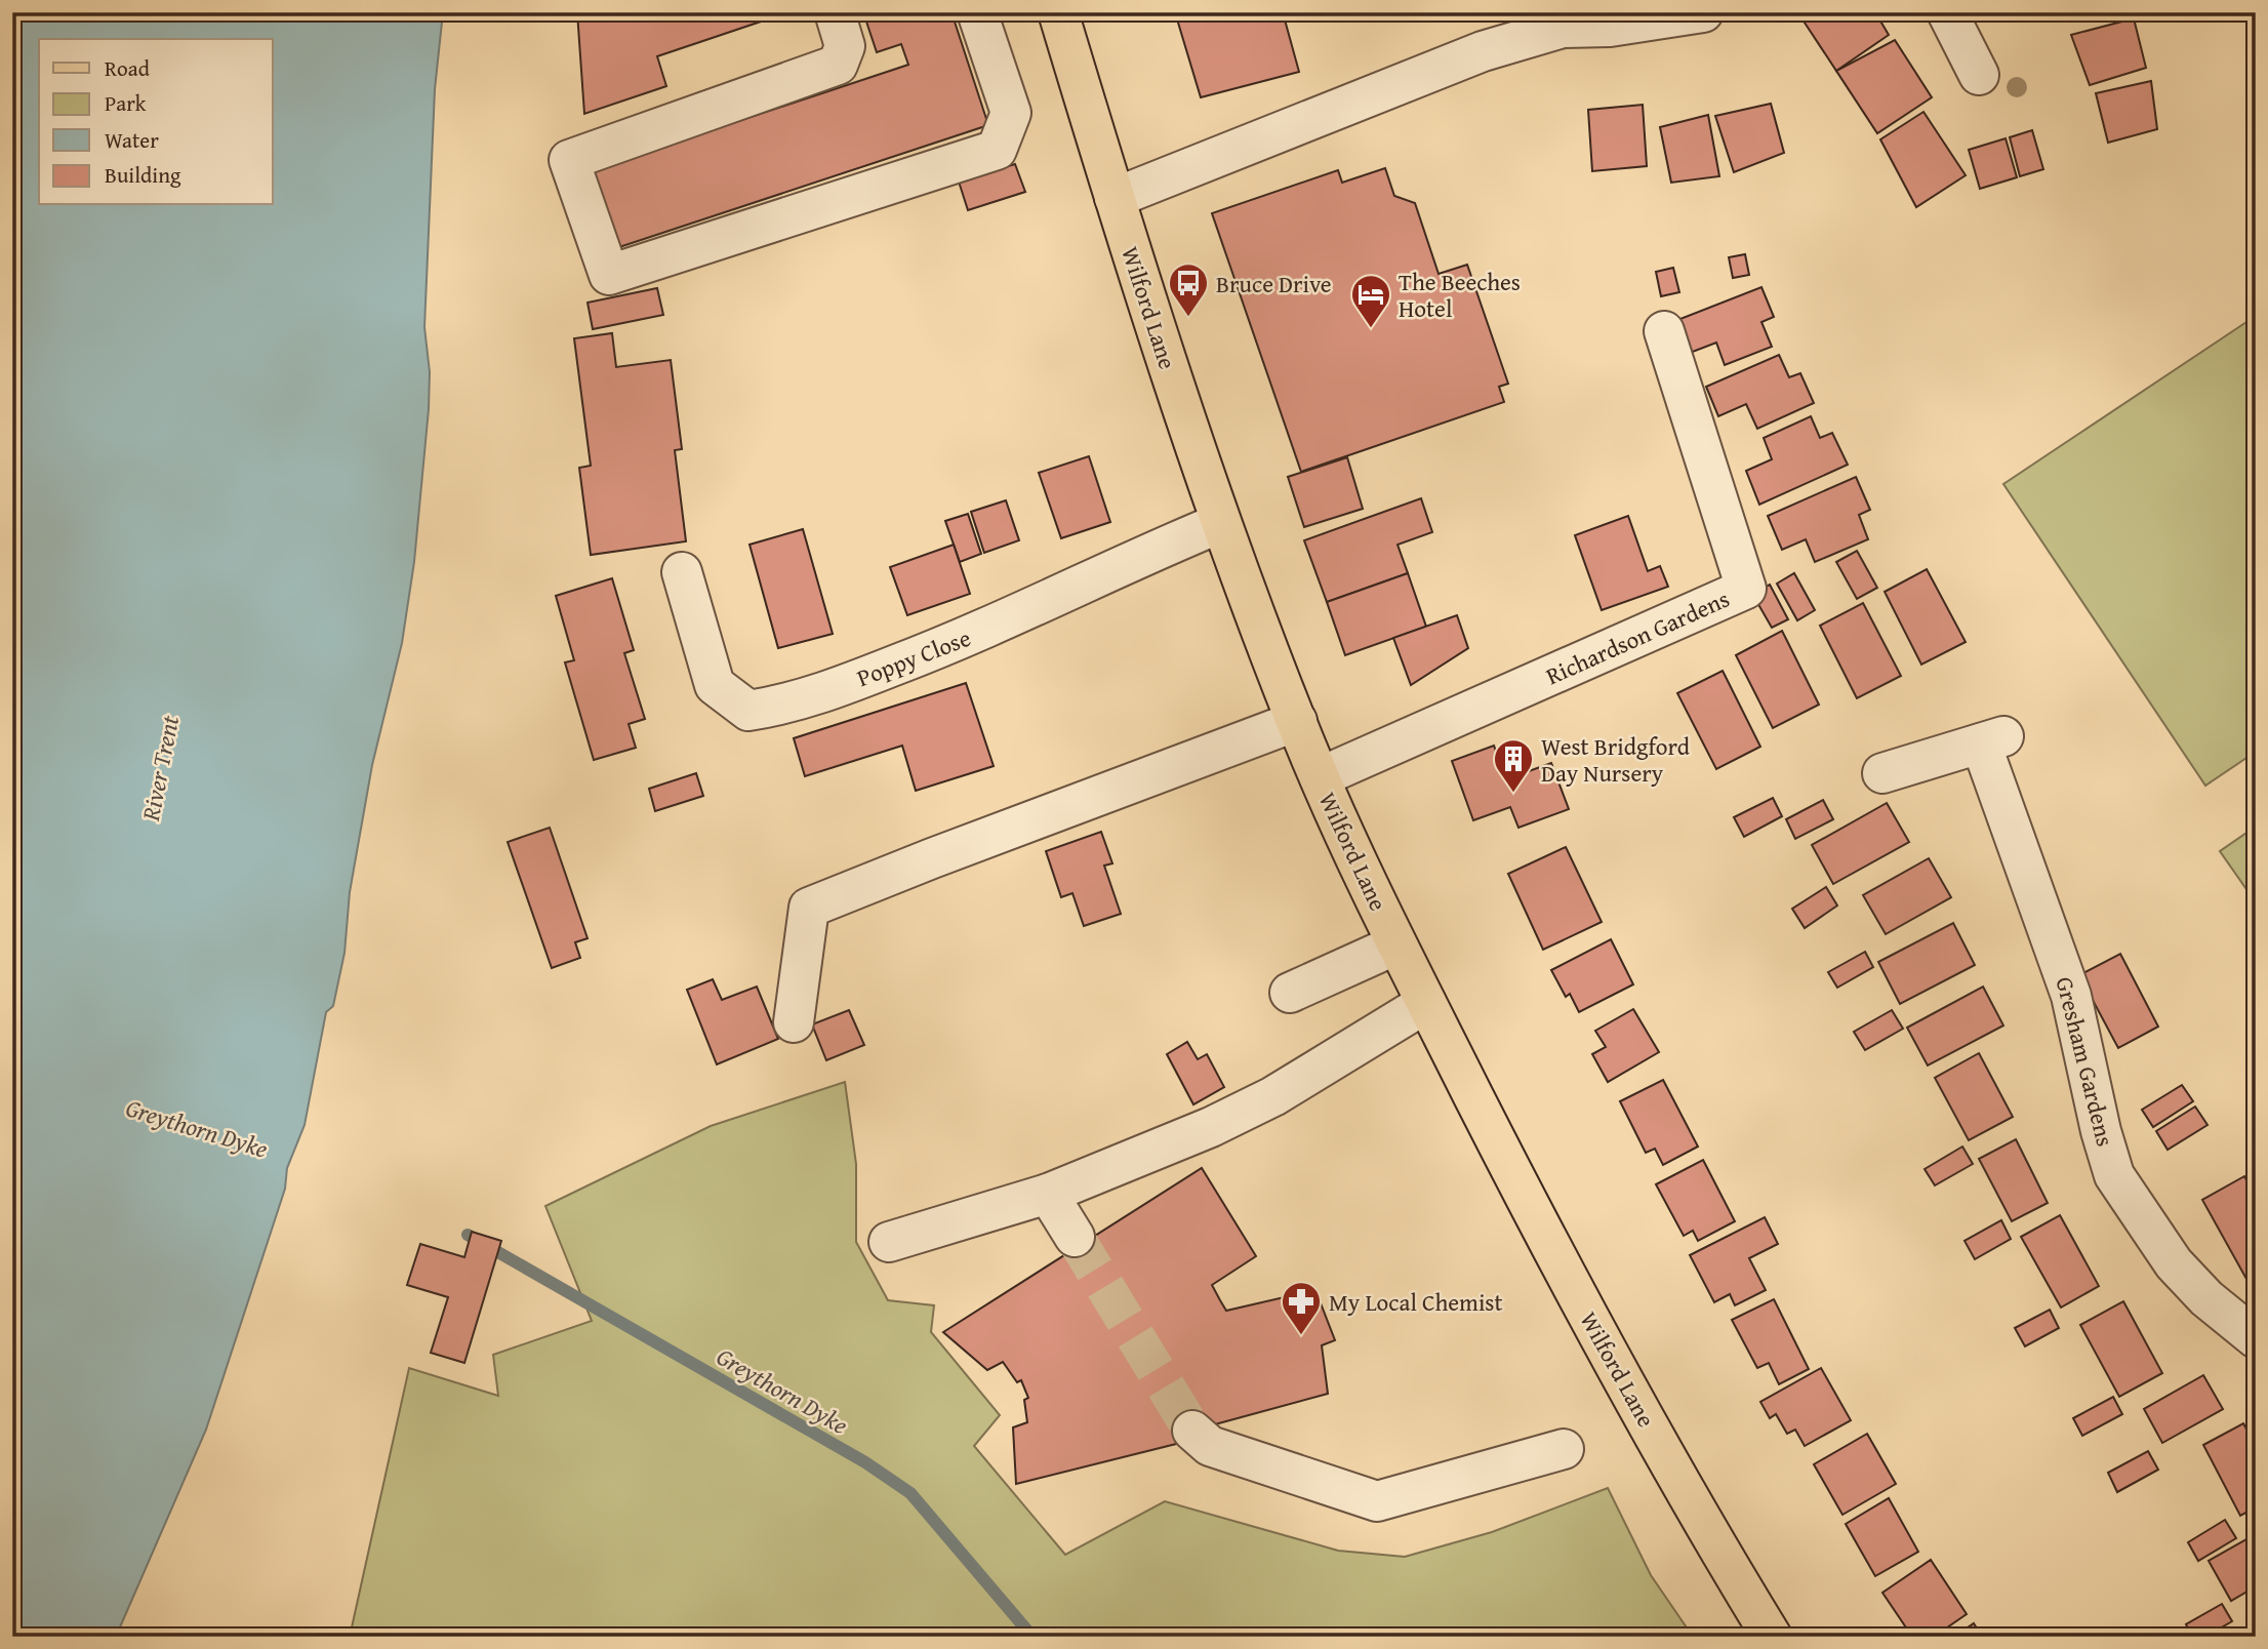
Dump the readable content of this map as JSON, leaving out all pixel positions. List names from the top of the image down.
{
  "streets": {
    "main road": ["Wilford Lane"],
    "street": ["Richardson Gardens", "Poppy Close", "Gresham Gardens"]
  },
  "crossings": [
    ["Wilford Lane", "Richardson Gardens"],
    ["Wilford Lane", "Poppy Close"]
  ],
  "water": ["River Trent", "Greythorn Dyke"],
  "places": {
    "bus stop": ["Bruce Drive"],
    "hotel": ["The Beeches Hotel"],
    "building": ["West Bridgford Day Nursery"],
    "pharmacy": ["My Local Chemist"]
  },
  "legend": [
    "Road",
    "Park",
    "Water",
    "Building"
  ]
}
